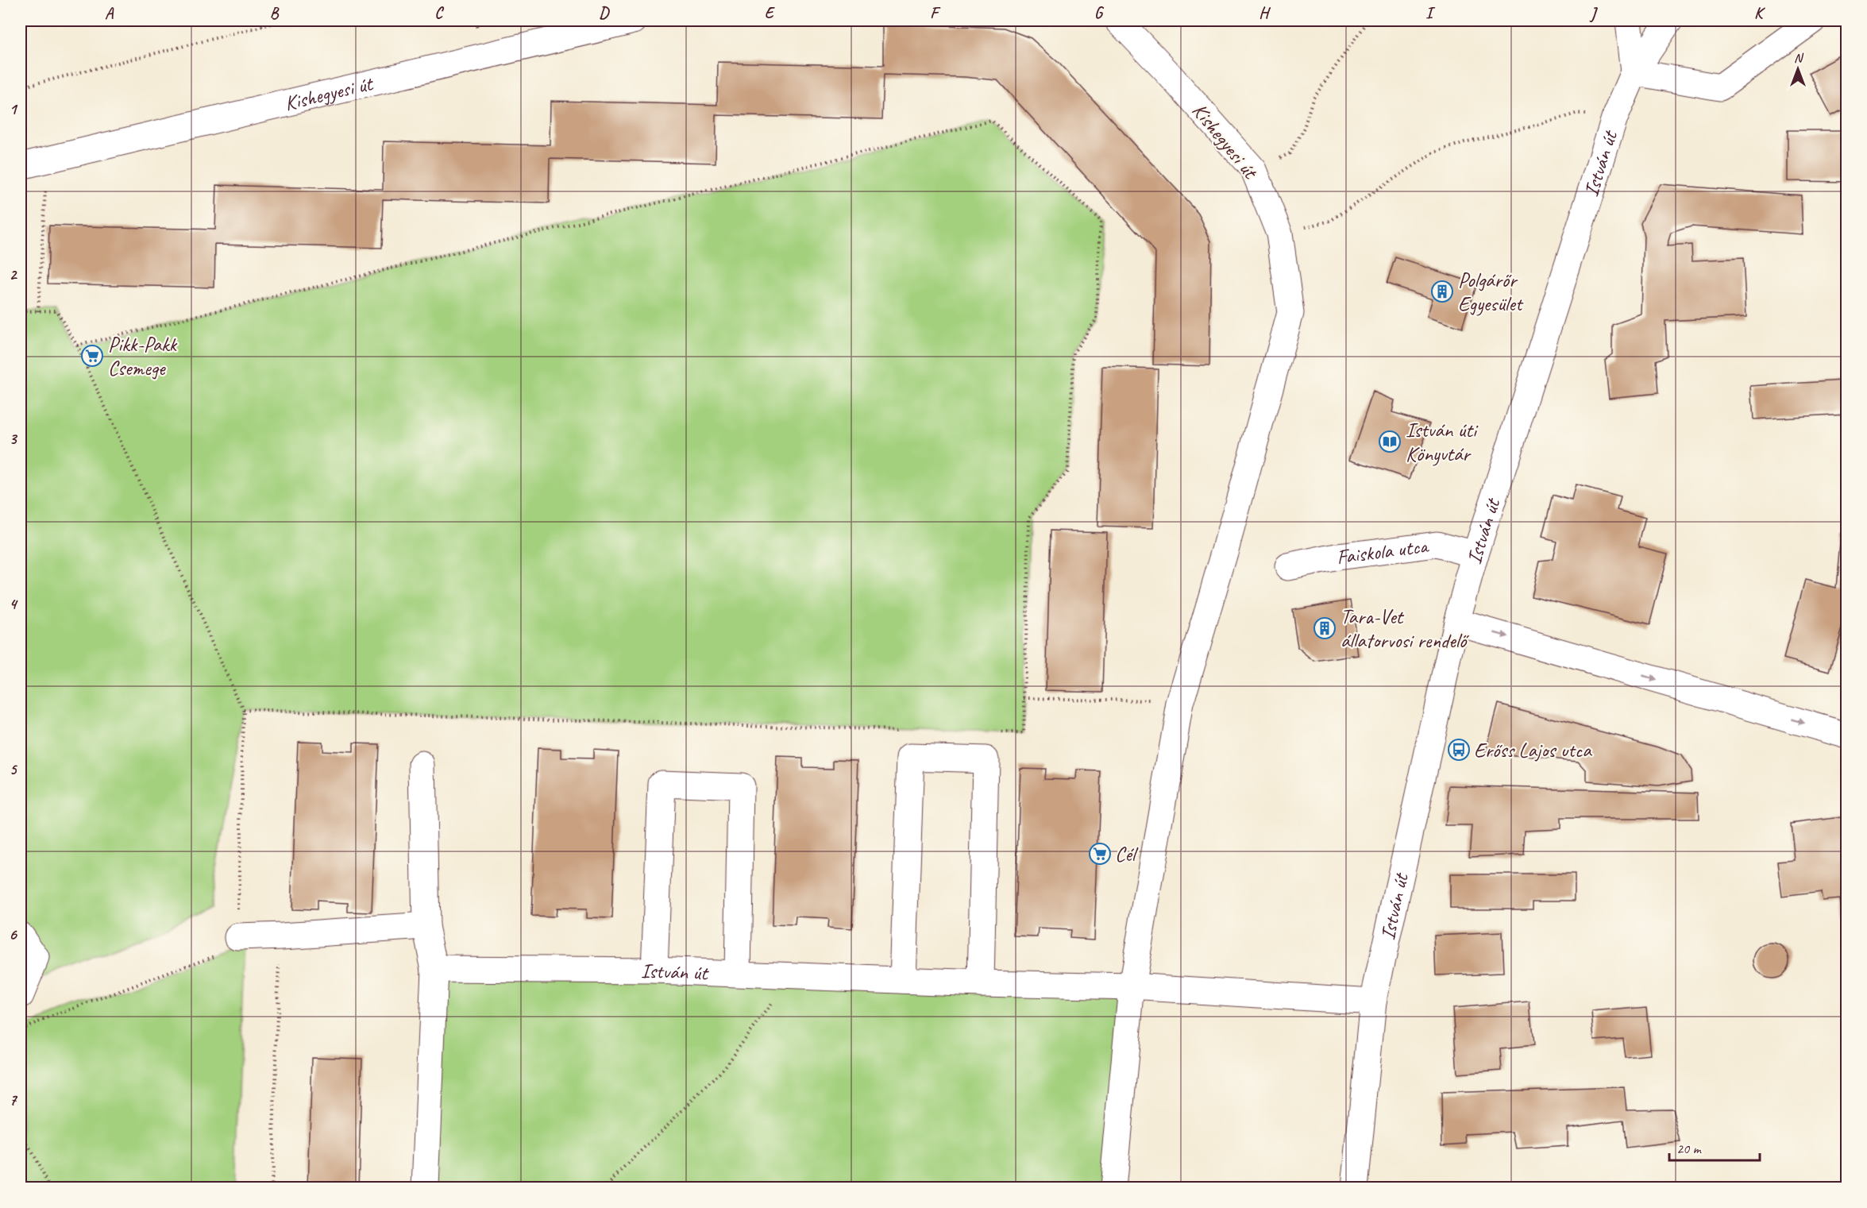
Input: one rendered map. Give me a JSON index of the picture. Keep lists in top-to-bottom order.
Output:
{
  "streets": {
    "street": ["Kishegyesi út", "István út", "Faiskola utca"]
  },
  "crossings": [
    ["István út", "Faiskola utca"]
  ],
  "places": {
    "building": ["Polgárőr Egyesület", "Tara-Vet állatorvosi rendelő"],
    "supermarket": ["Pikk-Pakk Csemege", "Cél"],
    "library": ["István úti Könyvtár"],
    "bus stop": ["Erőss Lajos utca"]
  },
  "scale_bar": "20 m",
  "north": "top",
  "grid": {
    "columns": [
      "A",
      "B",
      "C",
      "D",
      "E",
      "F",
      "G",
      "H",
      "I",
      "J",
      "K"
    ],
    "rows": [
      "1",
      "2",
      "3",
      "4",
      "5",
      "6",
      "7"
    ]
  }
}
